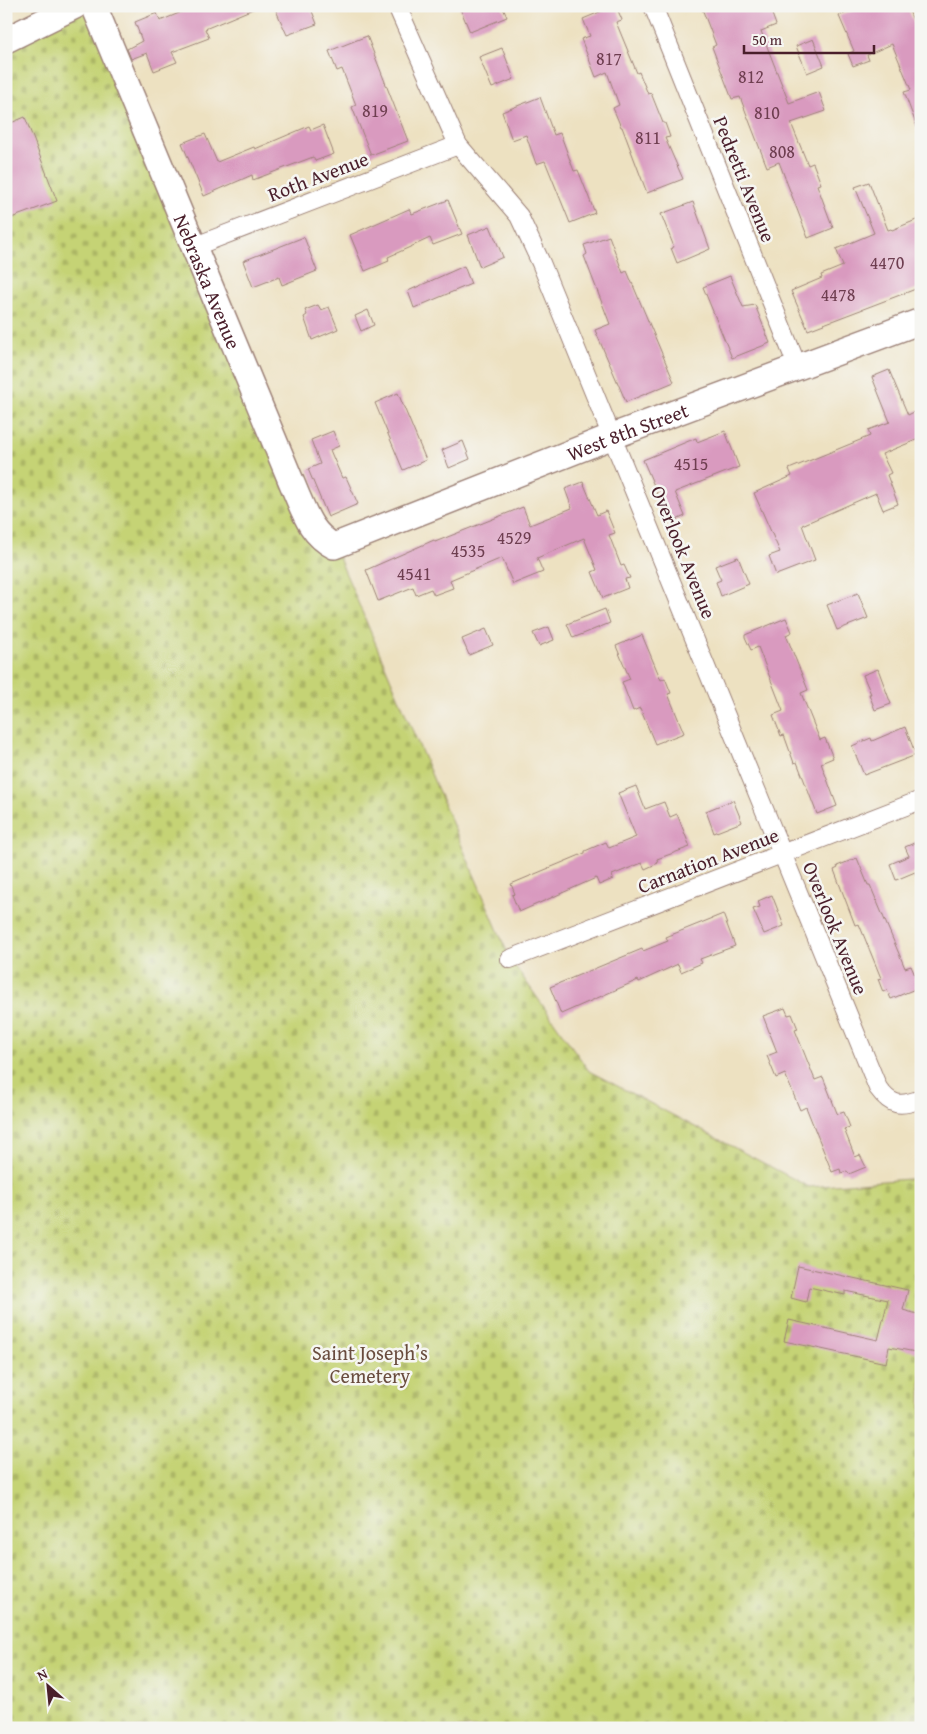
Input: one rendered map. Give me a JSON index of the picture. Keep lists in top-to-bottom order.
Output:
{
  "streets": {
    "street": [
      "Roth Avenue",
      "Pedretti Avenue",
      "Nebraska Avenue",
      "West 8th Street",
      "Overlook Avenue",
      "Carnation Avenue"
    ]
  },
  "crossings": [
    ["Roth Avenue", "Nebraska Avenue"],
    ["Roth Avenue", "Overlook Avenue"],
    ["Pedretti Avenue", "West 8th Street"],
    ["Nebraska Avenue", "West 8th Street"],
    ["West 8th Street", "Overlook Avenue"],
    ["Overlook Avenue", "Carnation Avenue"]
  ],
  "parks": ["Saint Joseph’s Cemetery"],
  "house_numbers": [
    "817",
    "812",
    "819",
    "810",
    "811",
    "808",
    "4470",
    "4478",
    "4515",
    "4529",
    "4535",
    "4541"
  ],
  "scale_bar": "50 m",
  "north": "top left"
}
